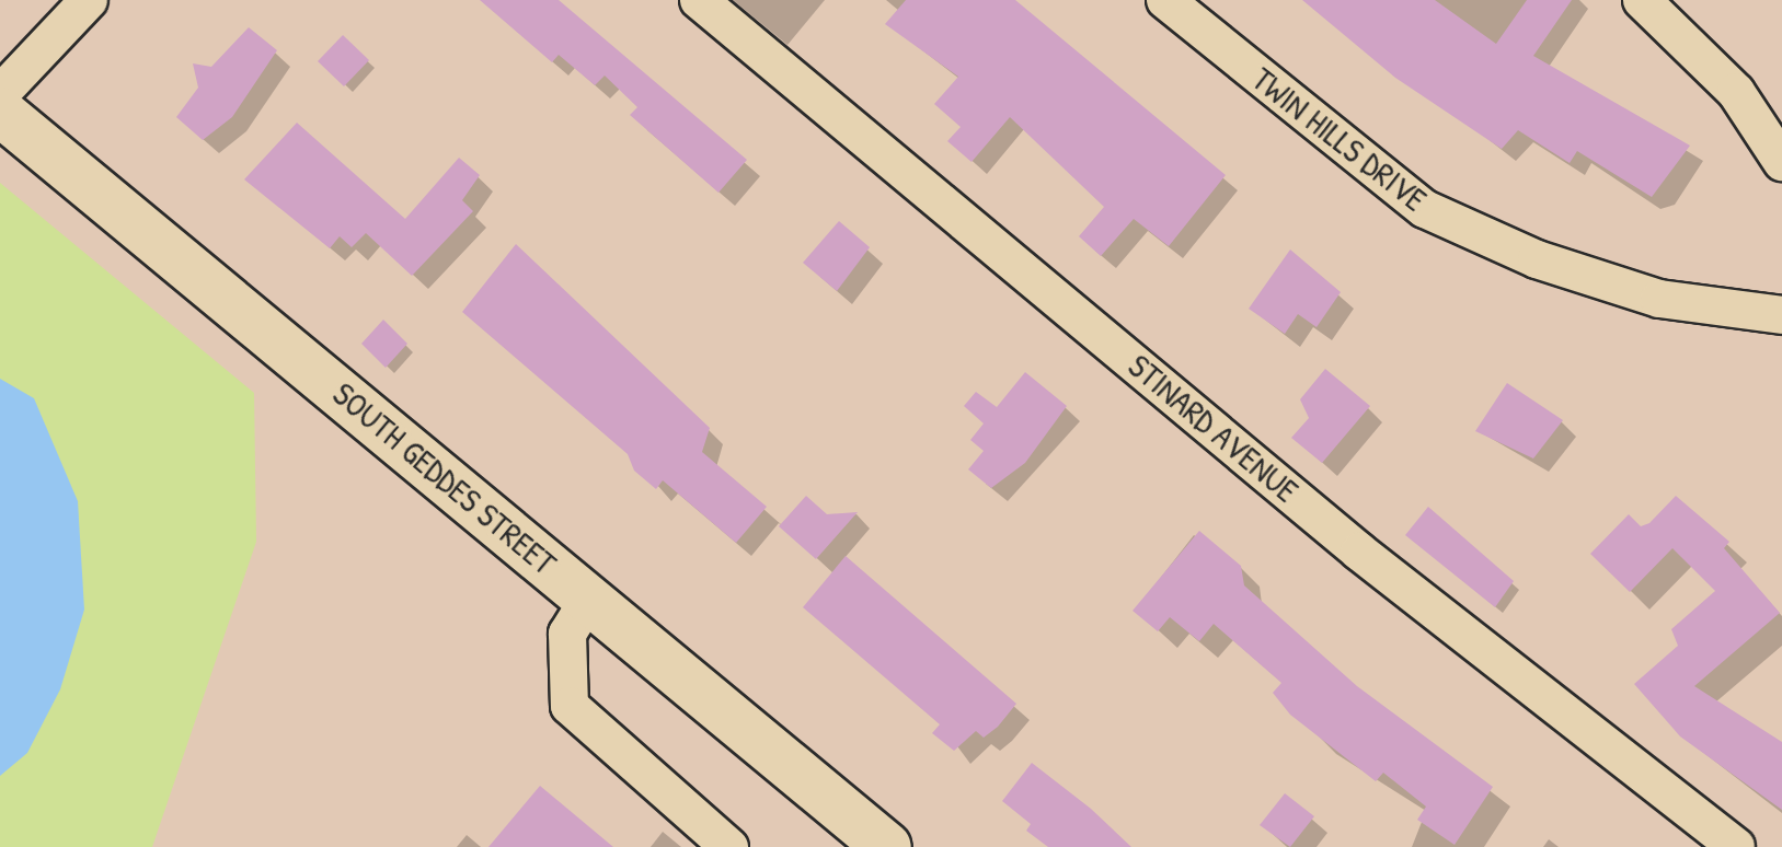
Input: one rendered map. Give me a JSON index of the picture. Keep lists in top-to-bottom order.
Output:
{
  "streets": {
    "main road": ["SOUTH GEDDES STREET"],
    "street": ["TWIN HILLS DRIVE", "STINARD AVENUE"]
  }
}
